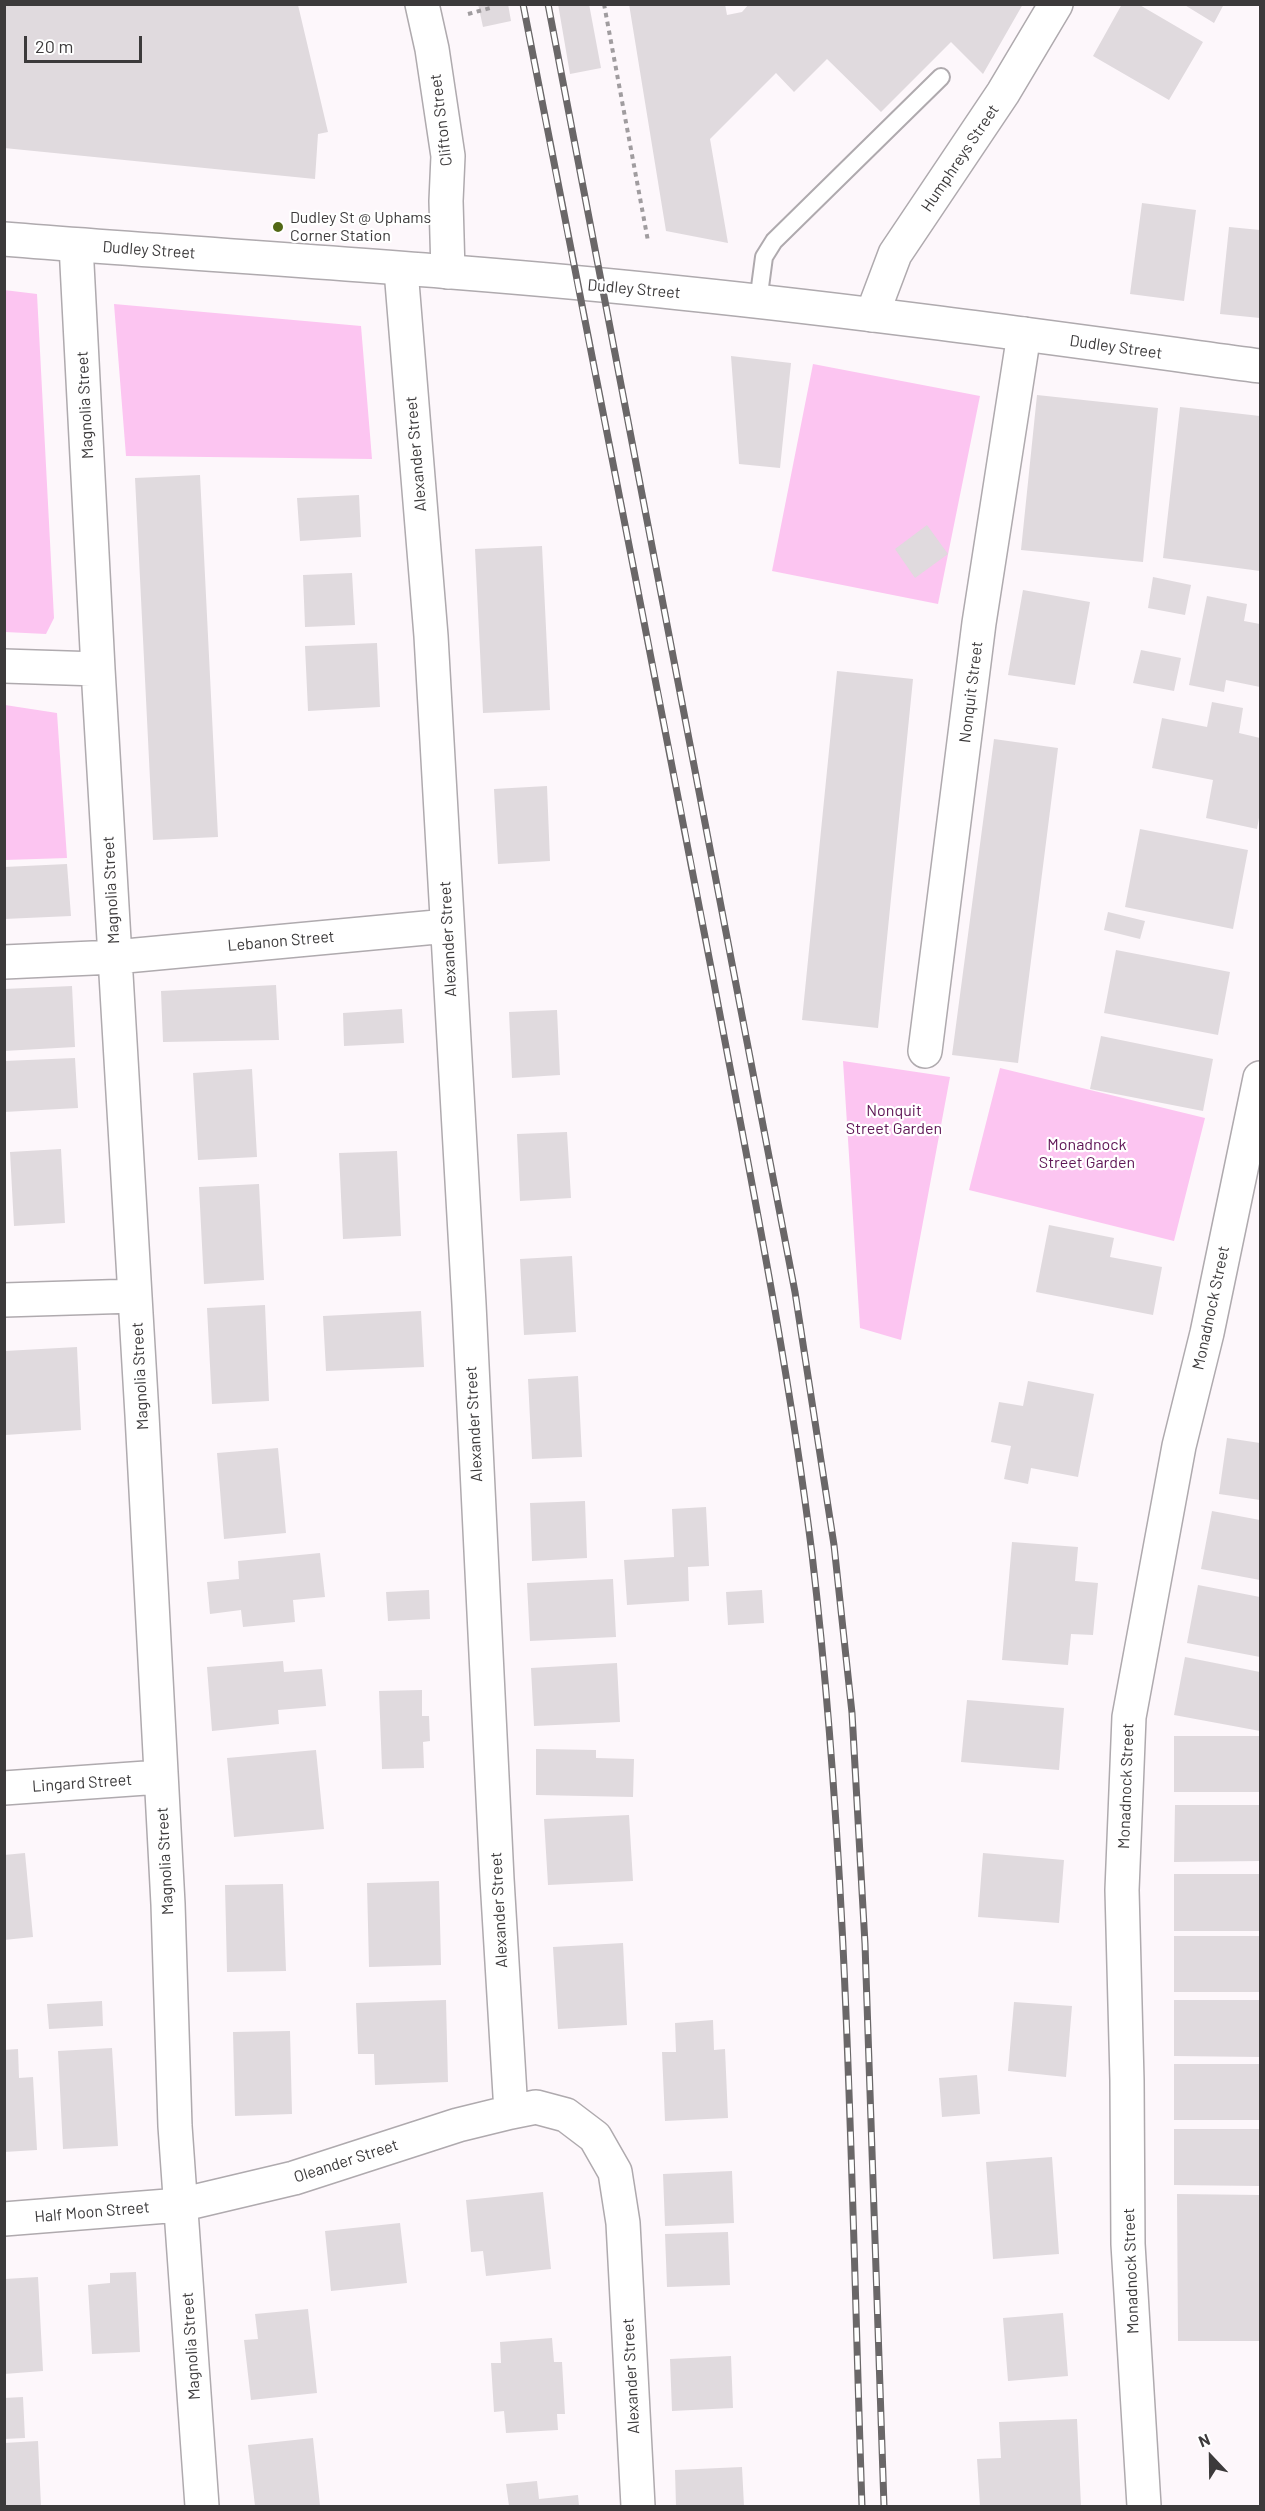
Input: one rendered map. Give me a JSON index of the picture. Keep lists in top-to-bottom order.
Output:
{
  "streets": {
    "street": [
      "Clifton Street",
      "Humphreys Street",
      "Dudley Street",
      "Magnolia Street",
      "Alexander Street",
      "Nonquit Street",
      "Lebanon Street",
      "Monadnock Street",
      "Lingard Street",
      "Oleander Street",
      "Half Moon Street"
    ]
  },
  "crossings": [
    ["Clifton Street", "Dudley Street"],
    ["Humphreys Street", "Dudley Street"],
    ["Dudley Street", "Magnolia Street"],
    ["Dudley Street", "Alexander Street"],
    ["Dudley Street", "Nonquit Street"],
    ["Magnolia Street", "Lebanon Street"],
    ["Magnolia Street", "Lingard Street"],
    ["Magnolia Street", "Oleander Street"],
    ["Magnolia Street", "Half Moon Street"],
    ["Alexander Street", "Lebanon Street"],
    ["Alexander Street", "Oleander Street"],
    ["Oleander Street", "Half Moon Street"]
  ],
  "parks": ["Nonquit Street Garden", "Monadnock Street Garden"],
  "places": ["Dudley St @ Uphams Corner Station"],
  "scale_bar": "20 m",
  "north": "top"
}
